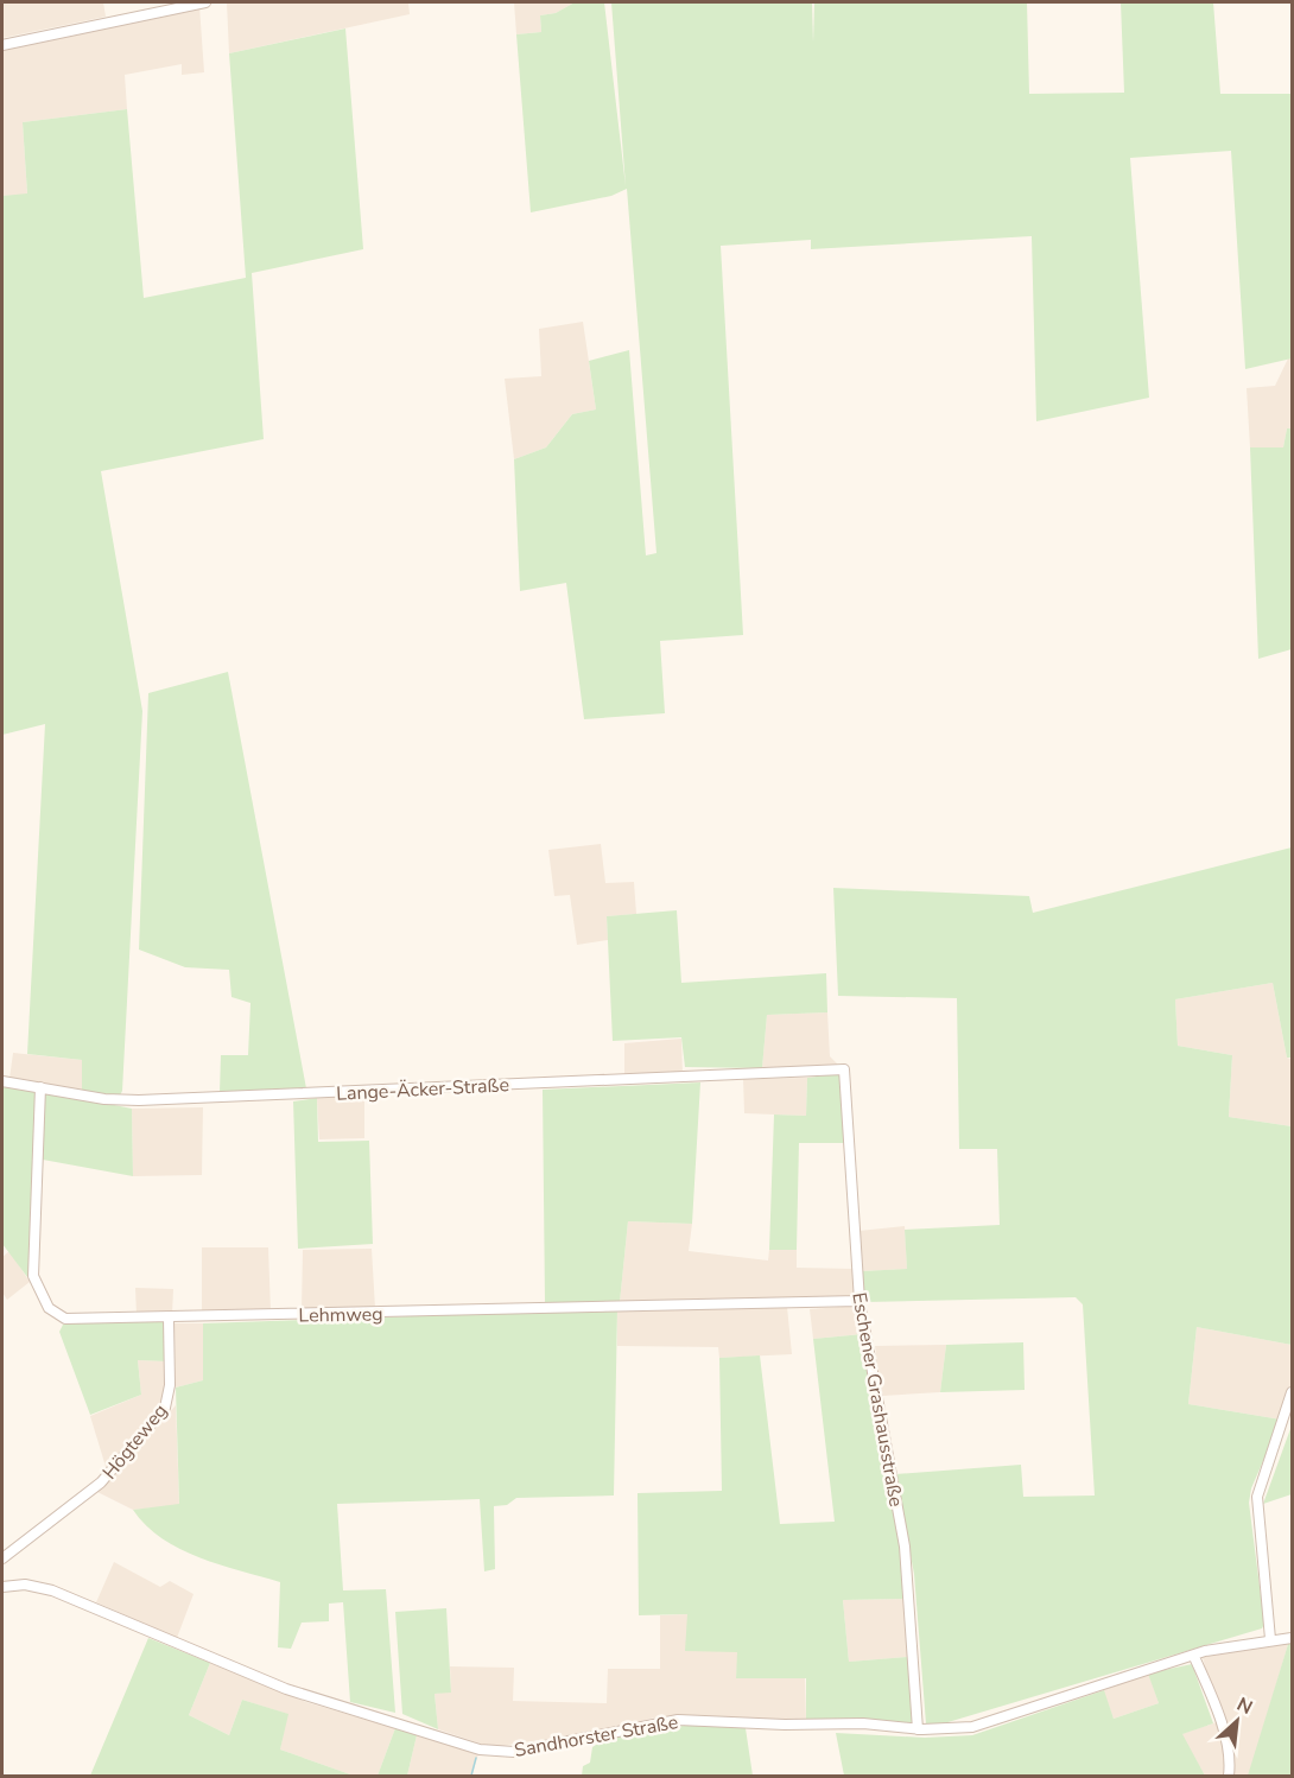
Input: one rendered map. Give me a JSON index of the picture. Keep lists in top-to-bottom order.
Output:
{
  "streets": {
    "street": [
      "Lange-Äcker-Straße",
      "Lehmweg",
      "Eschener Grashausstraße",
      "Högteweg",
      "Sandhorster Straße"
    ]
  },
  "crossings": [
    ["Lange-Äcker-Straße", "Lehmweg"],
    ["Lange-Äcker-Straße", "Eschener Grashausstraße"],
    ["Lehmweg", "Eschener Grashausstraße"],
    ["Lehmweg", "Högteweg"],
    ["Eschener Grashausstraße", "Sandhorster Straße"]
  ],
  "north": "top right"
}
